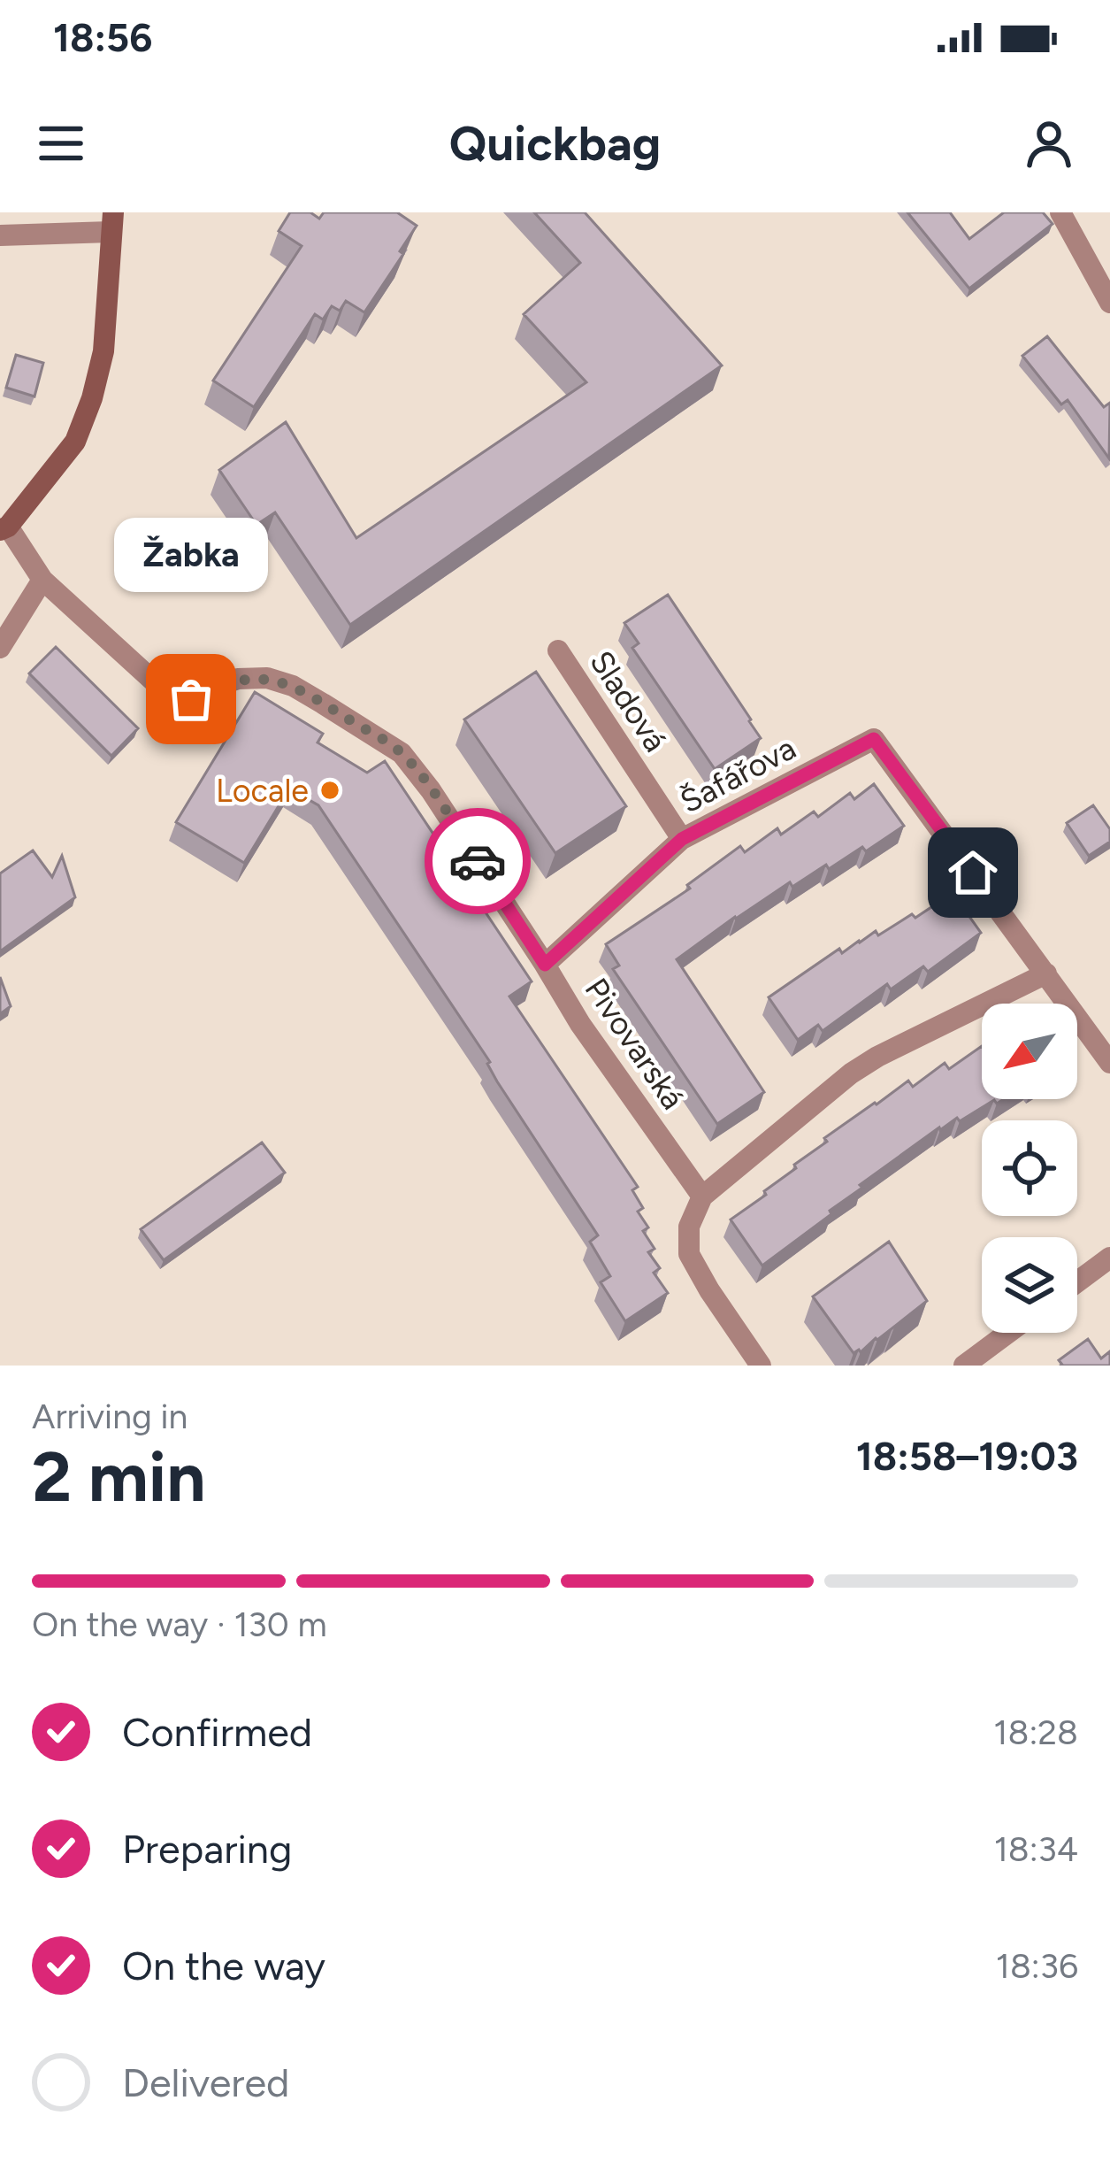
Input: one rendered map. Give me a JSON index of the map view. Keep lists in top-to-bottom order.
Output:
{
  "streets": {
    "street": ["Sladová", "Šafářova", "Pivovarská"]
  },
  "crossings": [
    ["Sladová", "Šafářova"],
    ["Šafářova", "Pivovarská"]
  ],
  "places": ["Žabka", "Locale"],
  "north": "bottom left",
  "page": {
    "status": "18:56",
    "header": "Quickbag",
    "bubble": "Žabka",
    "heading": ["2 min", "Arriving in", "18:58–19:03"],
    "bar": "On the way · 130 m",
    "list": [
      ["Confirmed", "18:28"],
      ["Preparing", "18:34"],
      ["On the way", "18:36"],
      "Delivered"
    ]
  }
}
